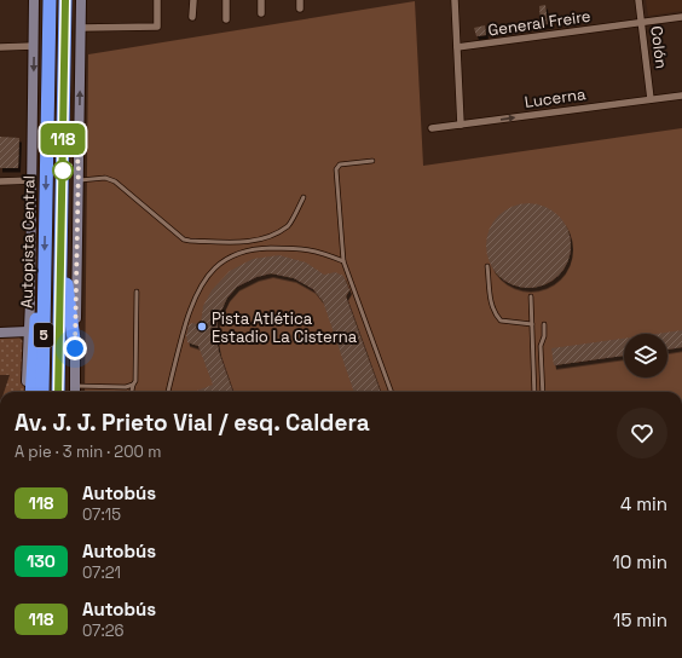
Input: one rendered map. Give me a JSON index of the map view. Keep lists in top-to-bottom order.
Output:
{
  "streets": {
    "highway": ["Autopista Central", "5"],
    "street": ["General Freire", "Colón", "Lucerna"]
  },
  "crossings": [
    ["General Freire", "Colón"],
    ["Colón", "Lucerna"]
  ],
  "one_way": ["Lucerna"],
  "places": ["Pista Atlética Estadio La Cisterna"],
  "lines": ["bus line 118"],
  "page": {
    "on_map": "118",
    "heading": ["Av. J. J. Prieto Vial / esq. Caldera", "A pie · 3 min · 200 m"],
    "list": [
      {
        "mark": "118",
        "name": "Autobús",
        "note": "07:15",
        "value": "4 min"
      },
      {
        "mark": "130",
        "name": "Autobús",
        "note": "07:21",
        "value": "10 min"
      },
      {
        "mark": "118",
        "name": "Autobús",
        "note": "07:26",
        "value": "15 min"
      }
    ]
  }
}
